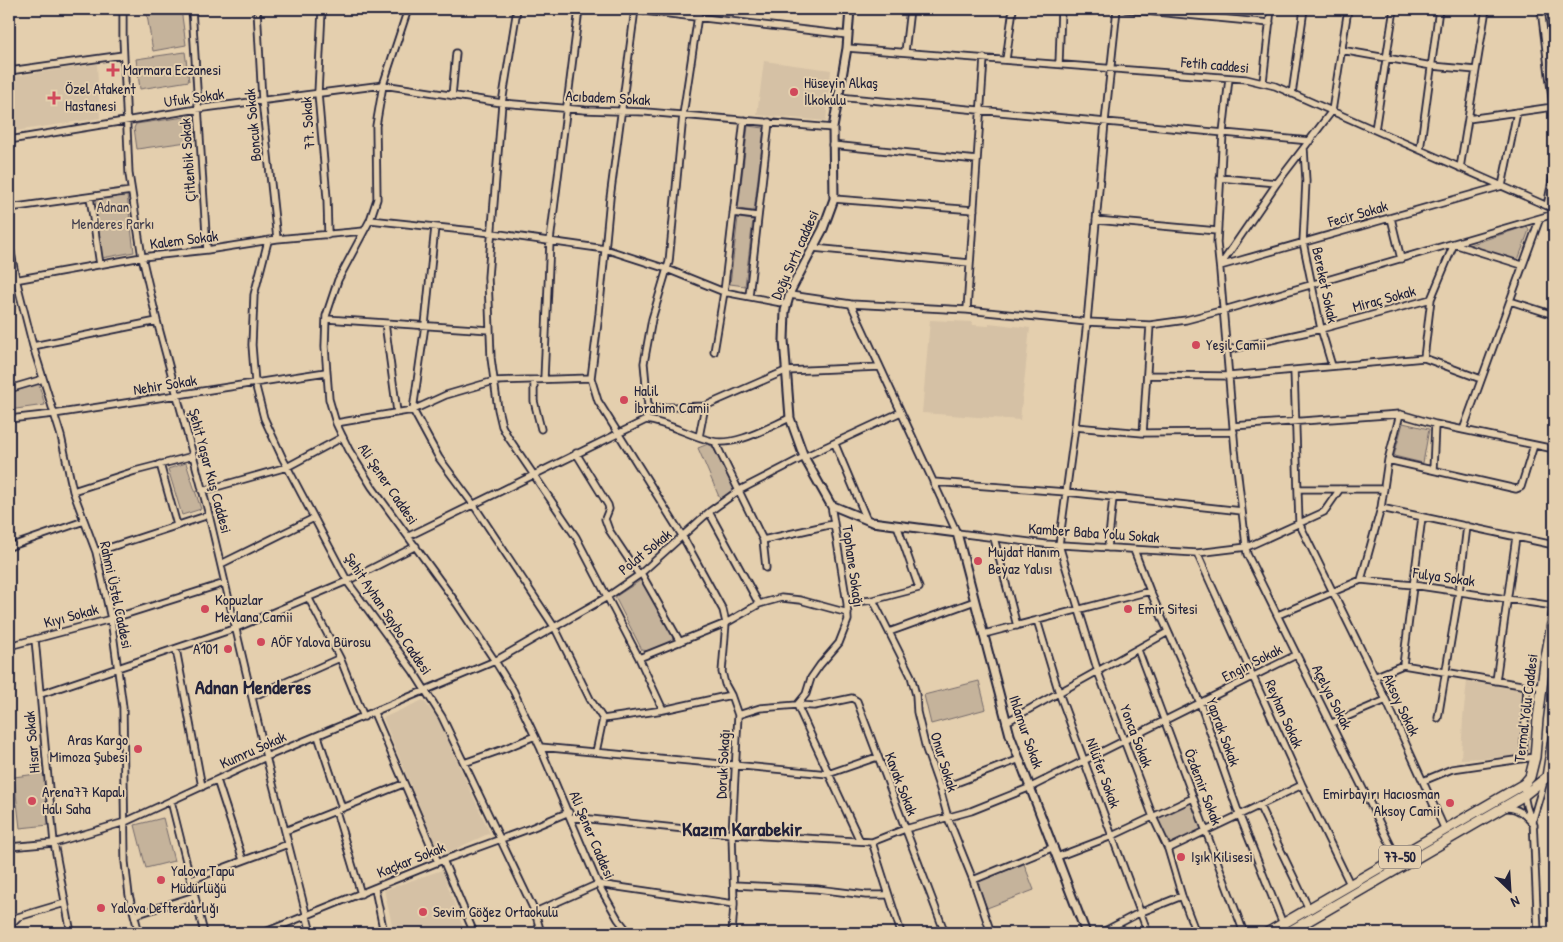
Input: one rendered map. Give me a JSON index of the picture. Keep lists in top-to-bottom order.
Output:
{
  "streets": {
    "main road": ["Termal Yolu Caddesi", "77-50"],
    "street": [
      "Fetih caddesi",
      "Ufuk Sokak",
      "Acıbadem Sokak",
      "77. Sokak",
      "Boncuk Sokak",
      "Çitlenbik Sokak",
      "Fecir Sokak",
      "Kalem Sokak",
      "Doğu Sırtı caddesi",
      "Bereket Sokak",
      "Miraç Sokak",
      "Nehir Sokak",
      "Şehit Yaşar Kuş Caddesi",
      "Ali Şener Caddesi",
      "Kamber Baba Yolu Sokak",
      "Polat Sokak",
      "Tophane Sokağı",
      "Fulya Sokak",
      "Rahmi Üstel Caddesi",
      "Şehit Ayhan Saybo Caddesi",
      "Kıyı Sokak",
      "Engin Sokak",
      "Açelya Sokak",
      "Aksoy Sokak",
      "Reyhan Sokak",
      "Ihlamur Sokak",
      "Yaprak Sokak",
      "Yonca Sokak",
      "Hisar Sokak",
      "Kumru Sokak",
      "Onur Sokak",
      "Doruk Sokağı",
      "Nilüfer Sokak",
      "Kavak Sokak",
      "Özdemir Sokak",
      "Kaçkar Sokak"
    ]
  },
  "crossings": [
    ["Fetih caddesi", "Fecir Sokak"],
    ["Fetih caddesi", "Doğu Sırtı caddesi"],
    ["Fetih caddesi", "Açelya Sokak"],
    ["Ufuk Sokak", "Acıbadem Sokak"],
    ["Ufuk Sokak", "77. Sokak"],
    ["Ufuk Sokak", "Boncuk Sokak"],
    ["Ufuk Sokak", "Çitlenbik Sokak"],
    ["Ufuk Sokak", "Şehit Yaşar Kuş Caddesi"],
    ["Ufuk Sokak", "Ali Şener Caddesi"],
    ["Acıbadem Sokak", "Doğu Sırtı caddesi"],
    ["Acıbadem Sokak", "Ali Şener Caddesi"],
    ["77. Sokak", "Kalem Sokak"],
    ["Boncuk Sokak", "Kalem Sokak"],
    ["Çitlenbik Sokak", "Kalem Sokak"],
    ["Fecir Sokak", "Bereket Sokak"],
    ["Fecir Sokak", "Açelya Sokak"],
    ["Kalem Sokak", "Şehit Yaşar Kuş Caddesi"],
    ["Kalem Sokak", "Ali Şener Caddesi"],
    ["Kalem Sokak", "Rahmi Üstel Caddesi"],
    ["Kalem Sokak", "Şehit Ayhan Saybo Caddesi"],
    ["Doğu Sırtı caddesi", "Kamber Baba Yolu Sokak"],
    ["Doğu Sırtı caddesi", "Polat Sokak"],
    ["Doğu Sırtı caddesi", "Tophane Sokağı"],
    ["Bereket Sokak", "Miraç Sokak"],
    ["Miraç Sokak", "Açelya Sokak"],
    ["Nehir Sokak", "Şehit Yaşar Kuş Caddesi"],
    ["Nehir Sokak", "Ali Şener Caddesi"],
    ["Nehir Sokak", "Rahmi Üstel Caddesi"],
    ["Nehir Sokak", "Şehit Ayhan Saybo Caddesi"],
    ["Şehit Yaşar Kuş Caddesi", "Kıyı Sokak"],
    ["Şehit Yaşar Kuş Caddesi", "Kumru Sokak"],
    ["Şehit Yaşar Kuş Caddesi", "Kaçkar Sokak"],
    ["Ali Şener Caddesi", "Polat Sokak"],
    ["Ali Şener Caddesi", "Kumru Sokak"],
    ["Ali Şener Caddesi", "Kaçkar Sokak"],
    ["Kamber Baba Yolu Sokak", "Tophane Sokağı"],
    ["Kamber Baba Yolu Sokak", "Açelya Sokak"],
    ["Kamber Baba Yolu Sokak", "Aksoy Sokak"],
    ["Kamber Baba Yolu Sokak", "Reyhan Sokak"],
    ["Kamber Baba Yolu Sokak", "Ihlamur Sokak"],
    ["Kamber Baba Yolu Sokak", "Yaprak Sokak"],
    ["Kamber Baba Yolu Sokak", "Yonca Sokak"],
    ["Polat Sokak", "Kumru Sokak"],
    ["Tophane Sokağı", "Kavak Sokak"],
    ["Fulya Sokak", "Aksoy Sokak"],
    ["Rahmi Üstel Caddesi", "Kıyı Sokak"],
    ["Rahmi Üstel Caddesi", "Kumru Sokak"],
    ["Şehit Ayhan Saybo Caddesi", "Kumru Sokak"],
    ["Şehit Ayhan Saybo Caddesi", "Kaçkar Sokak"],
    ["Kıyı Sokak", "Hisar Sokak"],
    ["Engin Sokak", "Açelya Sokak"],
    ["Engin Sokak", "Reyhan Sokak"],
    ["Engin Sokak", "Ihlamur Sokak"],
    ["Engin Sokak", "Yaprak Sokak"],
    ["Engin Sokak", "Yonca Sokak"],
    ["Engin Sokak", "Onur Sokak"],
    ["Engin Sokak", "Nilüfer Sokak"],
    ["Engin Sokak", "Kavak Sokak"],
    ["Engin Sokak", "Özdemir Sokak"],
    ["Açelya Sokak", "77-50"],
    ["Aksoy Sokak", "77-50"],
    ["Termal Yolu Caddesi", "77-50"],
    ["Reyhan Sokak", "77-50"],
    ["Yaprak Sokak", "77-50"],
    ["Hisar Sokak", "Kumru Sokak"]
  ],
  "districts": ["Adnan Menderes", "Kazım Karabekir"],
  "parks": ["Adnan Menderes Parkı"],
  "places": {
    "health": ["Marmara Eczanesi", "Özel Atakent Hastanesi"],
    "other": [
      "Hüseyin Alkaş İlkokulu",
      "Yeşil Camii",
      "Halil İbrahim Camii",
      "Mujdat Hanım Beyaz Yalısı",
      "Kopuzlar Mevlana Camii",
      "Emir Sitesi",
      "AÖF Yalova Bürosu",
      "A101",
      "Aras Kargo Mimoza Şubesi",
      "Arena77 Kapalı Halı Saha",
      "Emirbayırı Hacıosman Aksoy Camii",
      "Işık Kilisesi",
      "Yalova Tapu Müdürlüğü",
      "Yalova Defterdarlığı",
      "Sevim Göğez Ortaokulu"
    ]
  },
  "north": "bottom right"
}
